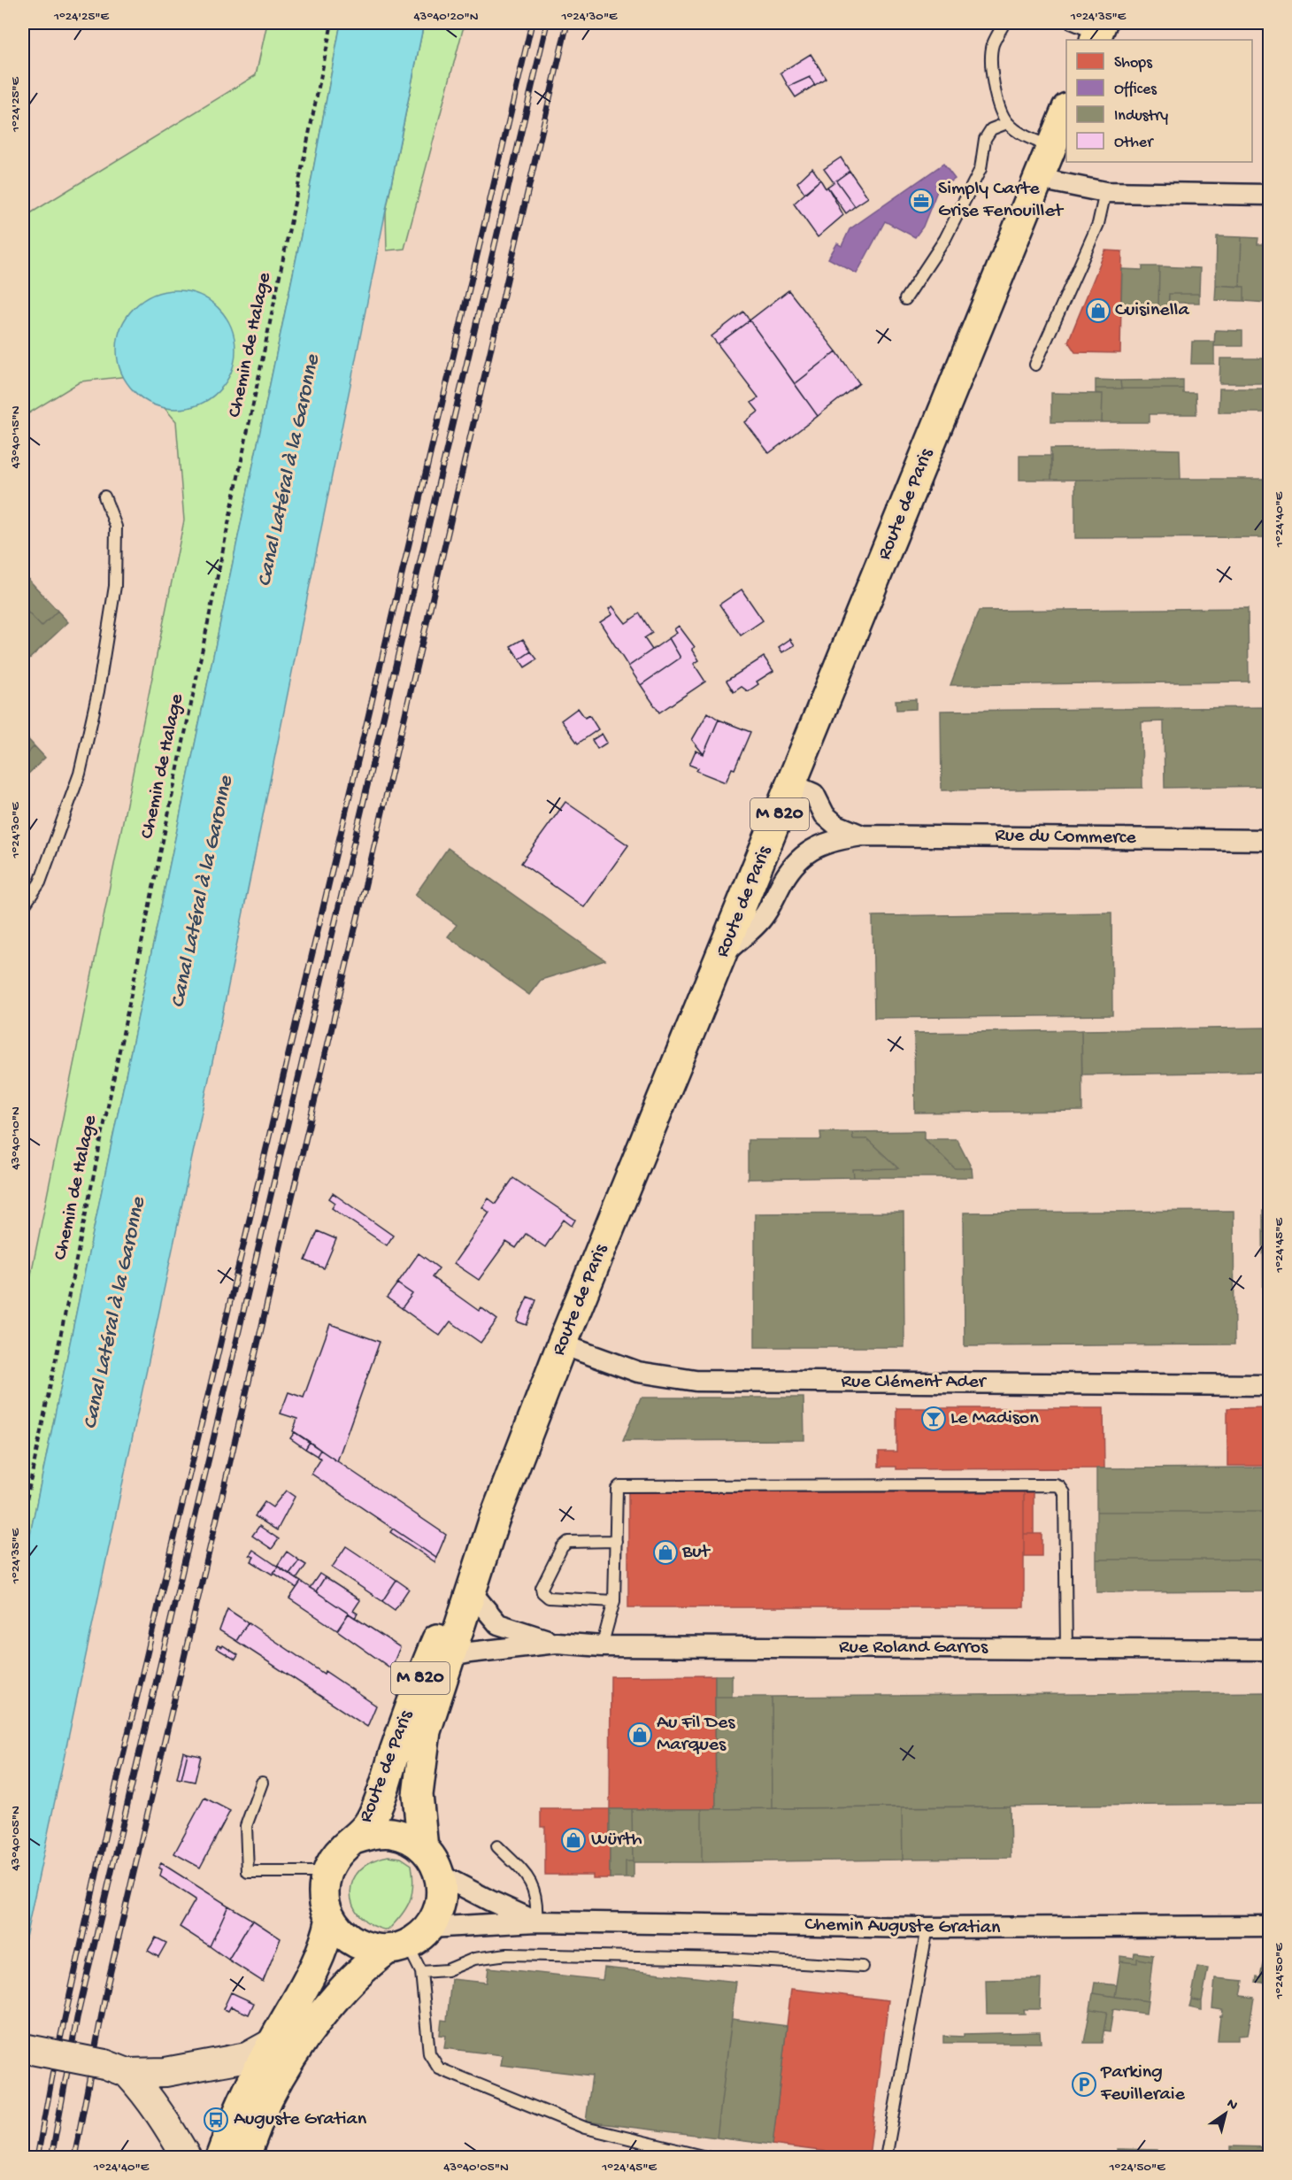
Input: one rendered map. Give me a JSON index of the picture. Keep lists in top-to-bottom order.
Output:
{
  "streets": {
    "main road": ["Route de Paris", "M 820"],
    "street": [
      "Rue du Commerce",
      "Rue Clément Ader",
      "Rue Roland Garros",
      "Chemin Auguste Gratian"
    ],
    "path": ["Chemin de Halage"]
  },
  "crossings": [
    ["Route de Paris", "Rue du Commerce"],
    ["Route de Paris", "Rue Clément Ader"],
    ["Route de Paris", "Rue Roland Garros"],
    ["Route de Paris", "Chemin Auguste Gratian"]
  ],
  "water": ["Canal Latéral à la Garonne"],
  "places": {
    "office": ["Simply Carte Grise Fenouillet"],
    "shop": [
      "Cuisinella",
      "But",
      "Au Fil Des Marques",
      "Würth"
    ],
    "bar": ["Le Madison"],
    "parking": ["Parking Feuilleraie"],
    "bus stop": ["Auguste Gratian"]
  },
  "legend": [
    "Shops",
    "Offices",
    "Industry",
    "Other"
  ],
  "north": "top right",
  "coordinates": [
    "1°24'25\"E",
    "43°40'20\"N",
    "1°24'30\"E",
    "1°24'35\"E",
    "43°40'15\"N",
    "1°24'40\"E",
    "43°40'10\"N",
    "1°24'45\"E",
    "43°40'05\"N",
    "1°24'50\"E"
  ]
}
